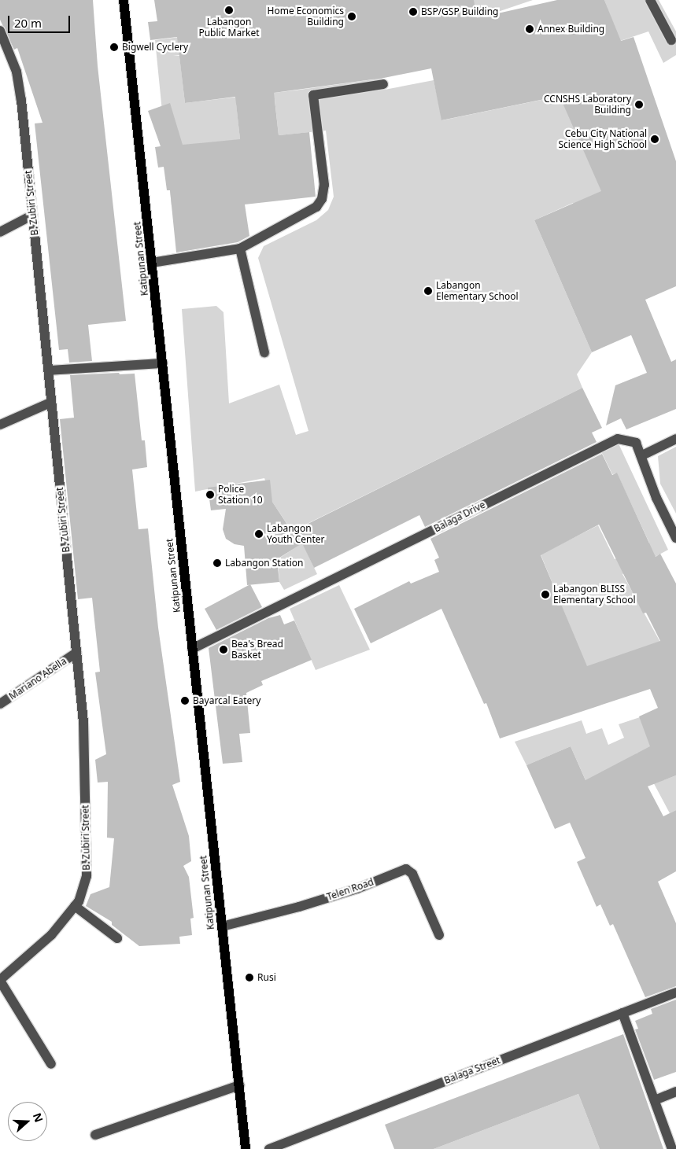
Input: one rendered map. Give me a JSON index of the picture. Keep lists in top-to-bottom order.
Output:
{
  "streets": {
    "main road": ["Katipunan Street"],
    "street": [
      "B. Zubiri Street",
      "Balaga Drive",
      "Mariano Abella",
      "Telen Road",
      "Balaga Street"
    ]
  },
  "crossings": [
    ["B. Zubiri Street", "Mariano Abella"],
    ["Katipunan Street", "Balaga Drive"],
    ["Katipunan Street", "Telen Road"]
  ],
  "places": [
    "Labangon Public Market",
    "BSP/GSP Building",
    "Home Economics Building",
    "Annex Building",
    "Bigwell Cyclery",
    "CCNSHS Laboratory Building",
    "Cebu City National Science High School",
    "Labangon Elementary School",
    "Police Station 10",
    "Labangon Youth Center",
    "Labangon Station",
    "Labangon BLISS Elementary School",
    "Bea's Bread Basket",
    "Bayarcal Eatery",
    "Rusi"
  ],
  "scale_bar": "20 m",
  "north": "right"
}
